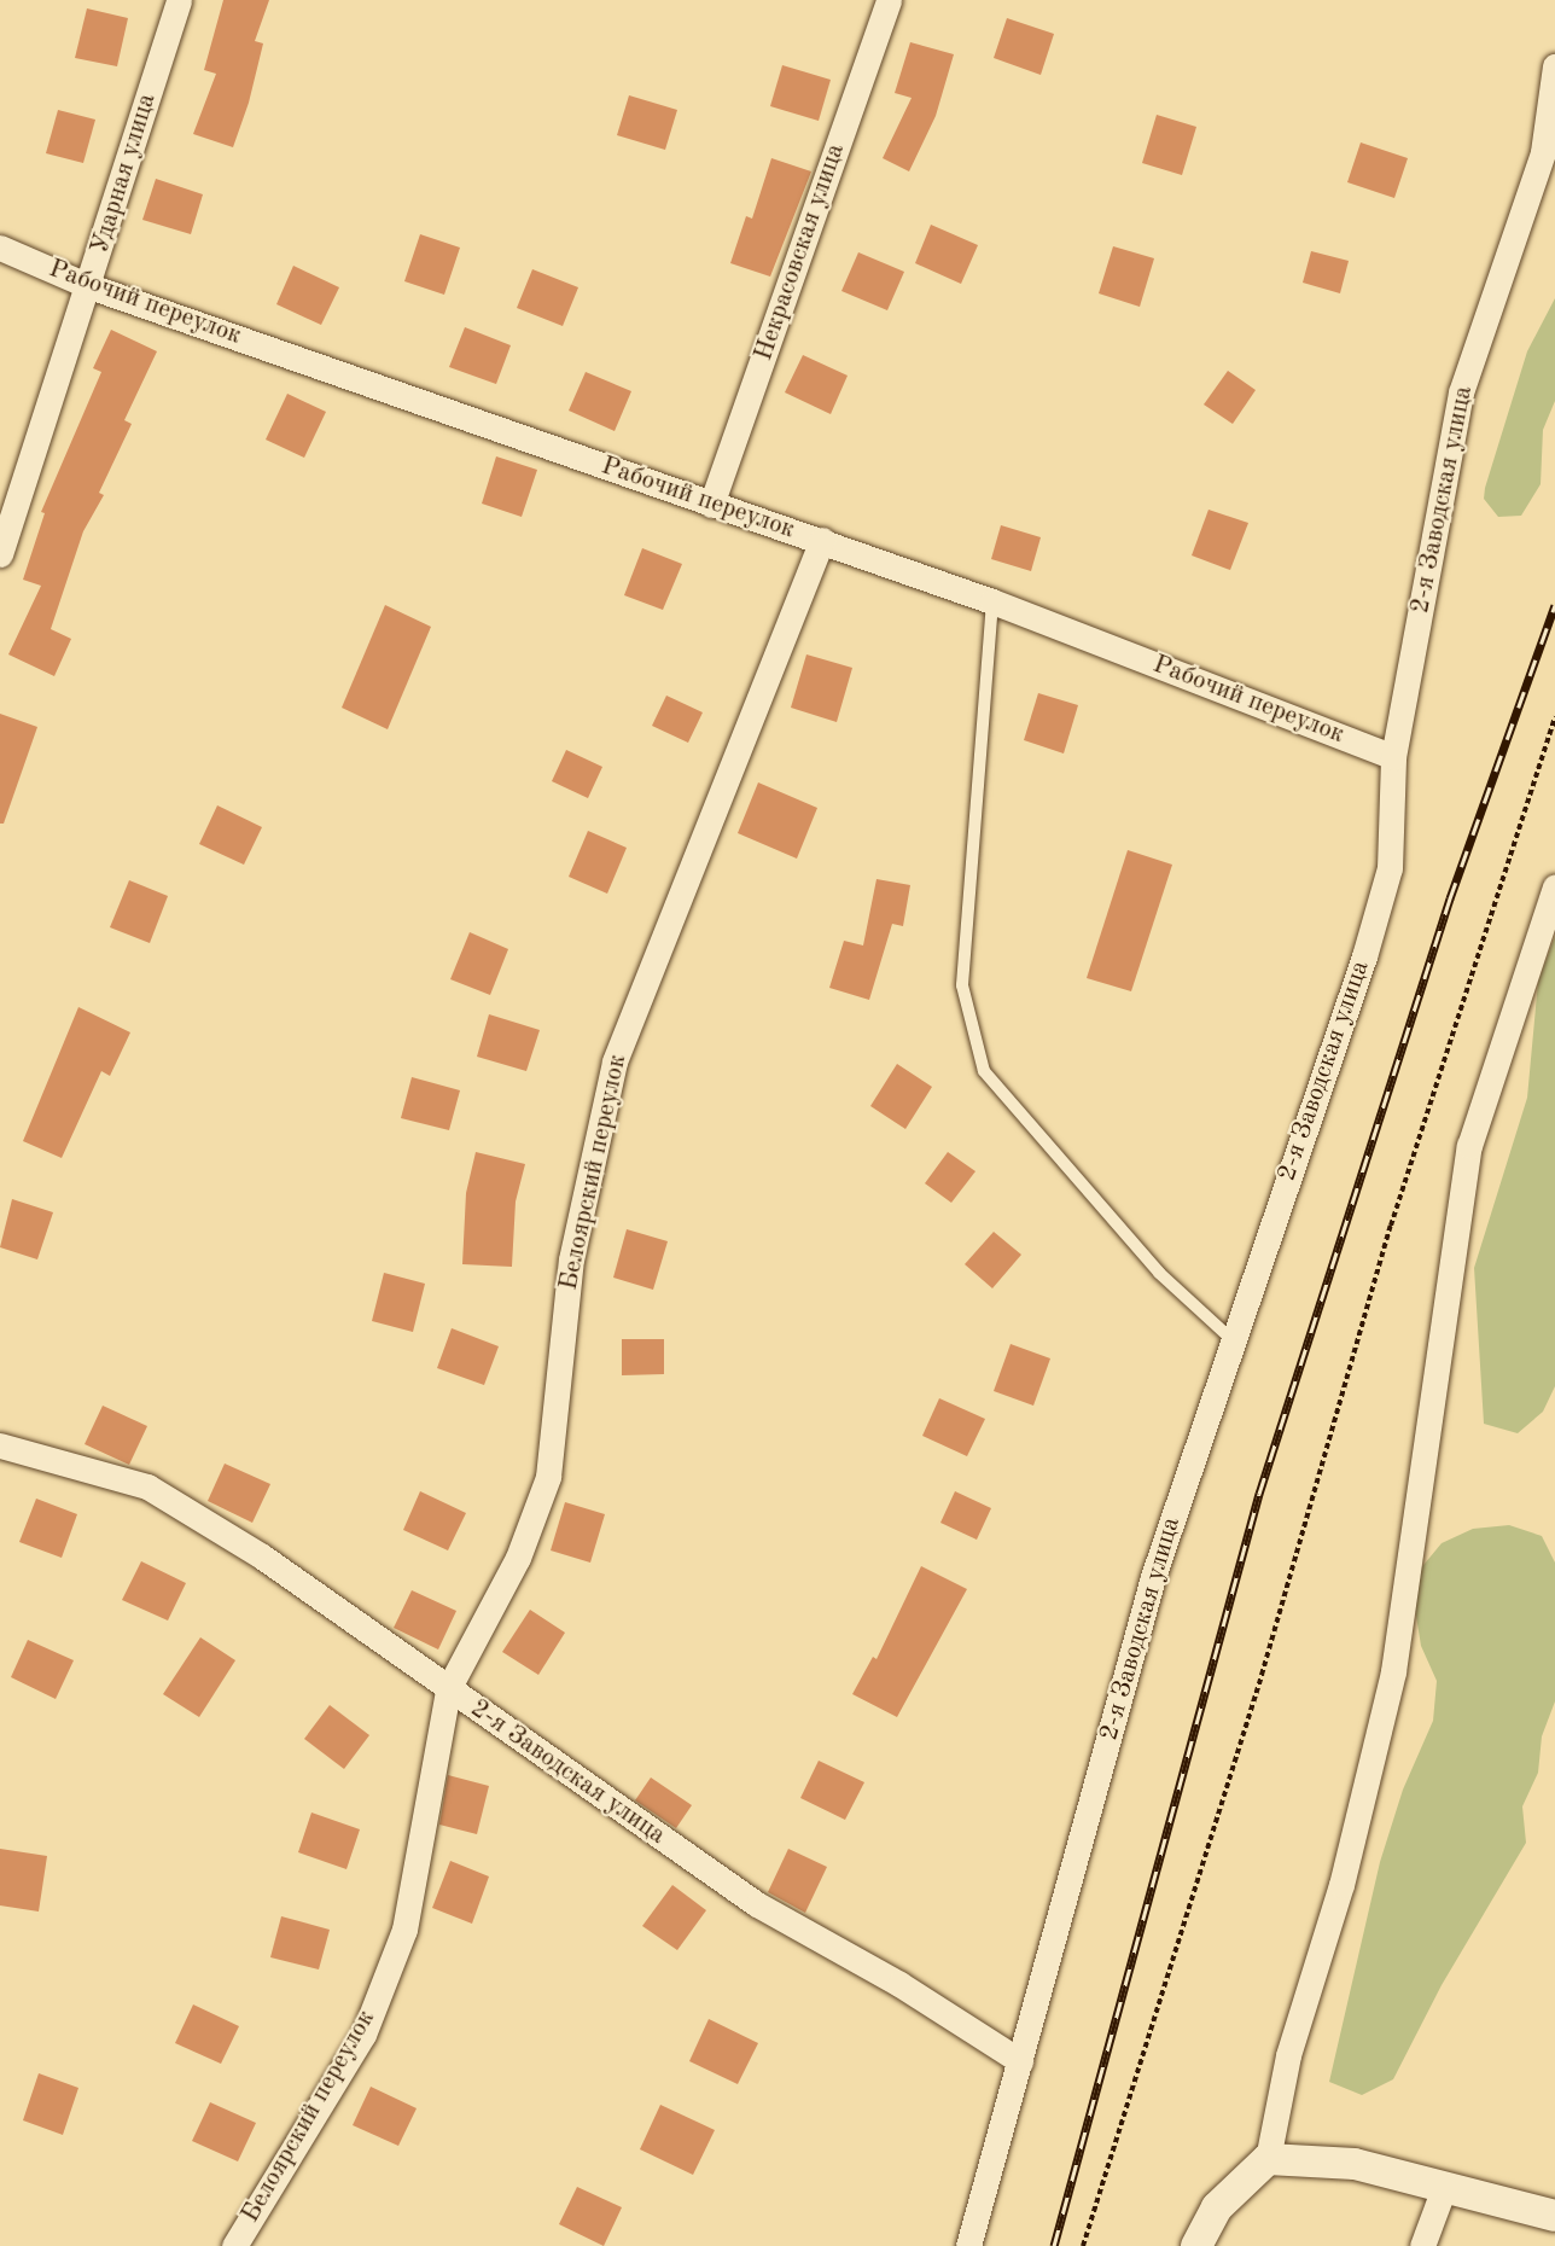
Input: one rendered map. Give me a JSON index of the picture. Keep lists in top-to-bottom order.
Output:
{
  "streets": {
    "street": [
      "Ударная улица",
      "Некрасовская улица",
      "Рабочий переулок",
      "2-я Заводская улица",
      "Белоярский переулок"
    ]
  },
  "crossings": [
    ["Ударная улица", "Рабочий переулок"],
    ["Некрасовская улица", "Рабочий переулок"],
    ["Рабочий переулок", "2-я Заводская улица"],
    ["Рабочий переулок", "Белоярский переулок"],
    ["2-я Заводская улица", "Белоярский переулок"]
  ]
}
